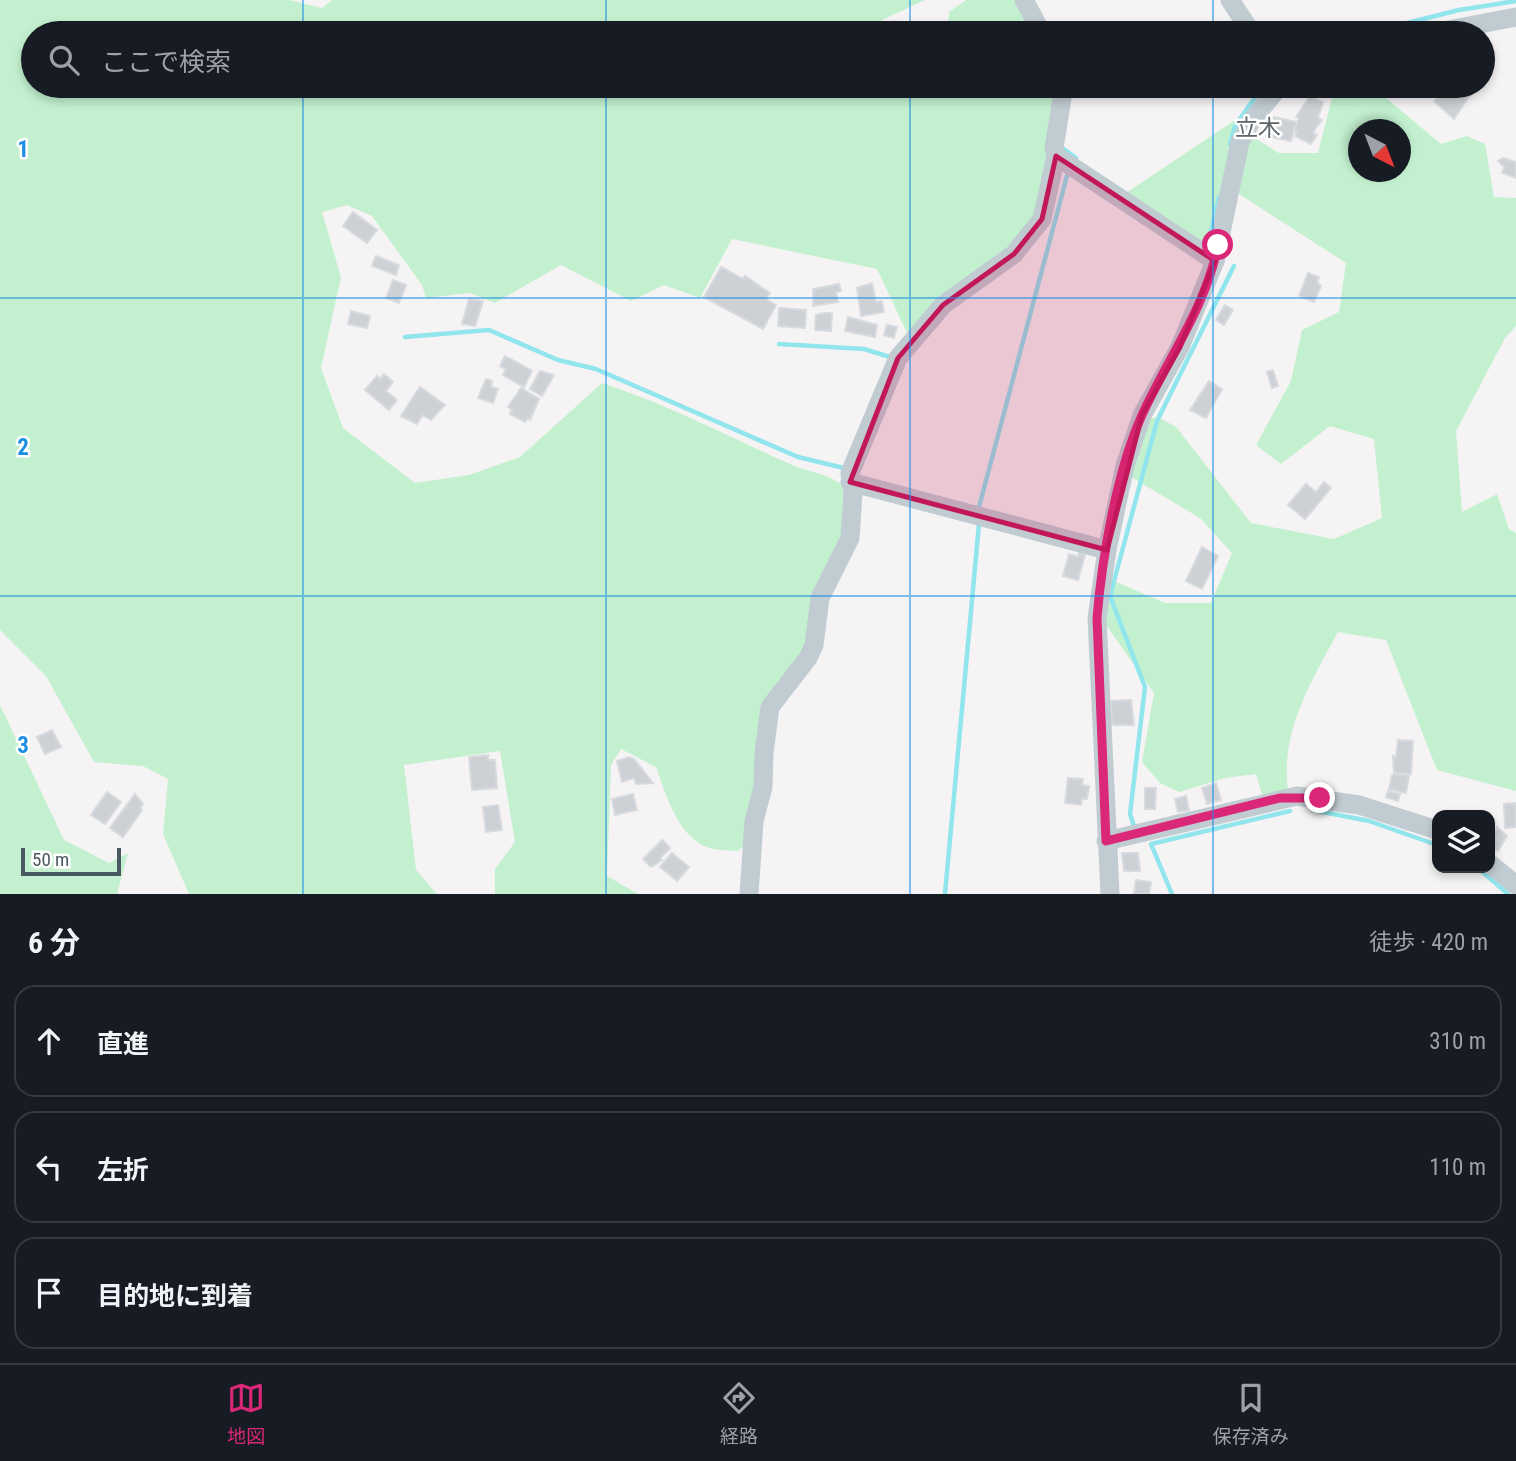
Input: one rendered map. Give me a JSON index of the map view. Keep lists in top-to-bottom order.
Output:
{
  "districts": ["立木"],
  "scale_bar": "50 m",
  "north": "bottom right",
  "page": {
    "search": "ここで検索",
    "scale": "50 m",
    "heading": ["6 分", "徒歩 · 420 m"],
    "list": [
      ["直進", "310 m"],
      ["左折", "110 m"],
      "目的地に到着"
    ],
    "nav": ["地図", "経路", "保存済み"]
  },
  "grid": {
    "rows": ["1", "2", "3"]
  }
}
